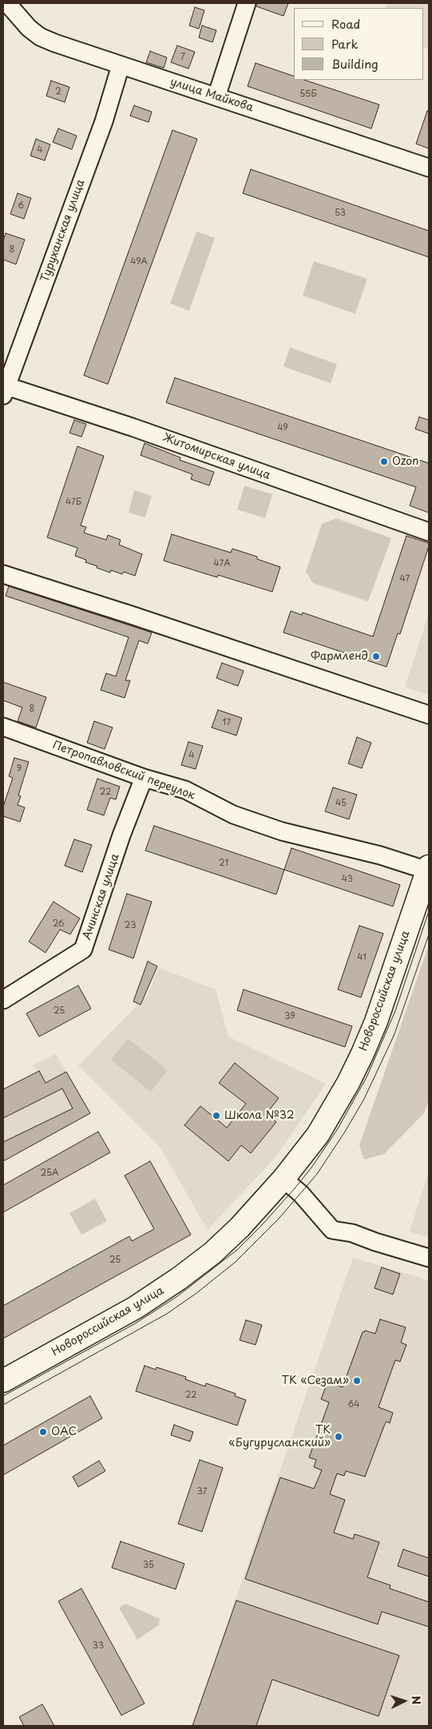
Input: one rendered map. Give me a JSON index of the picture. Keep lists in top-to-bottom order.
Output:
{
  "streets": {
    "main road": ["Новороссийская улица"],
    "street": [
      "улица Майкова",
      "Туруханская улица",
      "Житомирская улица",
      "Петропавловский переулок",
      "Ачинская улица"
    ]
  },
  "crossings": [
    ["улица Майкова", "Туруханская улица"],
    ["Туруханская улица", "Житомирская улица"],
    ["Петропавловский переулок", "Ачинская улица"],
    ["Петропавловский переулок", "Новороссийская улица"]
  ],
  "places": [
    "Ozon",
    "Фармленд",
    "Школа №32",
    "ТК «Сезам»",
    "ОАС",
    "ТК «Бугурусланский»"
  ],
  "house_numbers": [
    "7",
    "2",
    "55Б",
    "4",
    "6",
    "53",
    "8",
    "49А",
    "49",
    "47Б",
    "47А",
    "47",
    "8",
    "17",
    "4",
    "9",
    "22",
    "45",
    "21",
    "43",
    "26",
    "23",
    "41",
    "25",
    "39",
    "25А",
    "25",
    "22",
    "64",
    "37",
    "35",
    "33"
  ],
  "legend": ["Road", "Park", "Building"],
  "north": "right"
}
